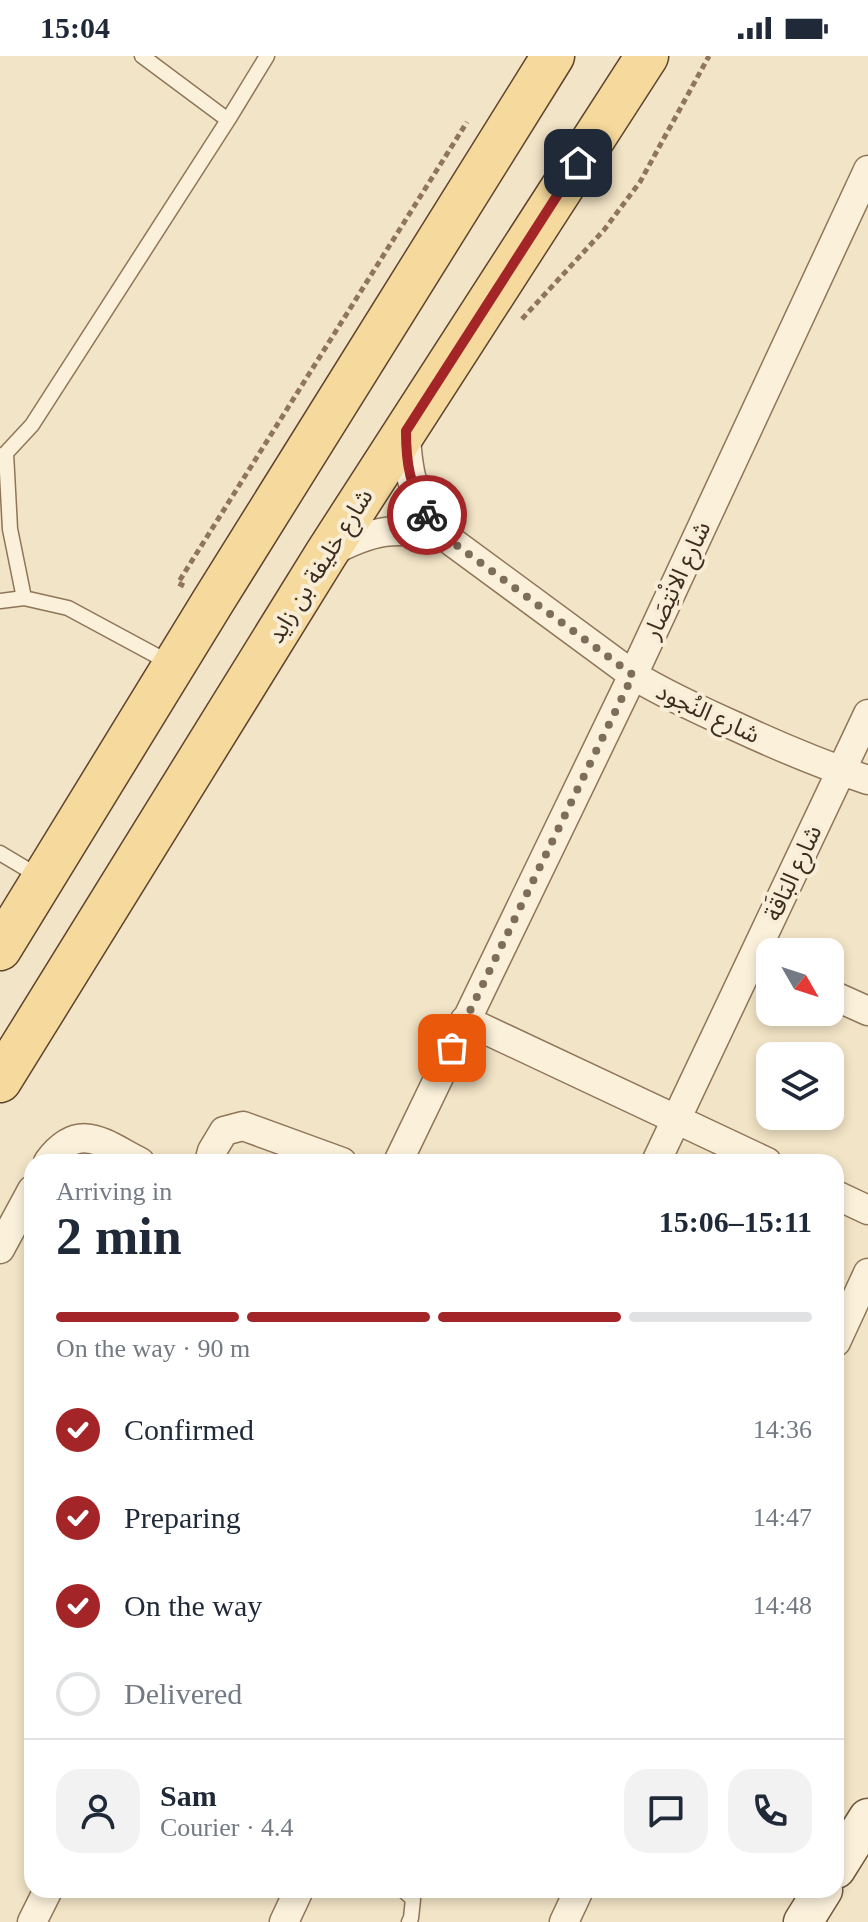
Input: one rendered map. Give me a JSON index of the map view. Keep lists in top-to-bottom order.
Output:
{
  "streets": {
    "main road": ["شارع خليفة بن زايد"],
    "street": ["شارع الانْتِصَار", "شارع النُجود", "شارع البَاقَة"]
  },
  "crossings": [
    ["شارع خليفة بن زايد", "شارع النُجود"],
    ["شارع الانْتِصَار", "شارع النُجود"],
    ["شارع النُجود", "شارع البَاقَة"]
  ],
  "north": "bottom right",
  "page": {
    "status": "15:04",
    "heading": ["2 min", "Arriving in", "15:06–15:11"],
    "panel": ["Sam", "Courier · 4.4"],
    "bar": "On the way · 90 m",
    "list": [
      ["Confirmed", "14:36"],
      ["Preparing", "14:47"],
      ["On the way", "14:48"],
      "Delivered"
    ]
  }
}
